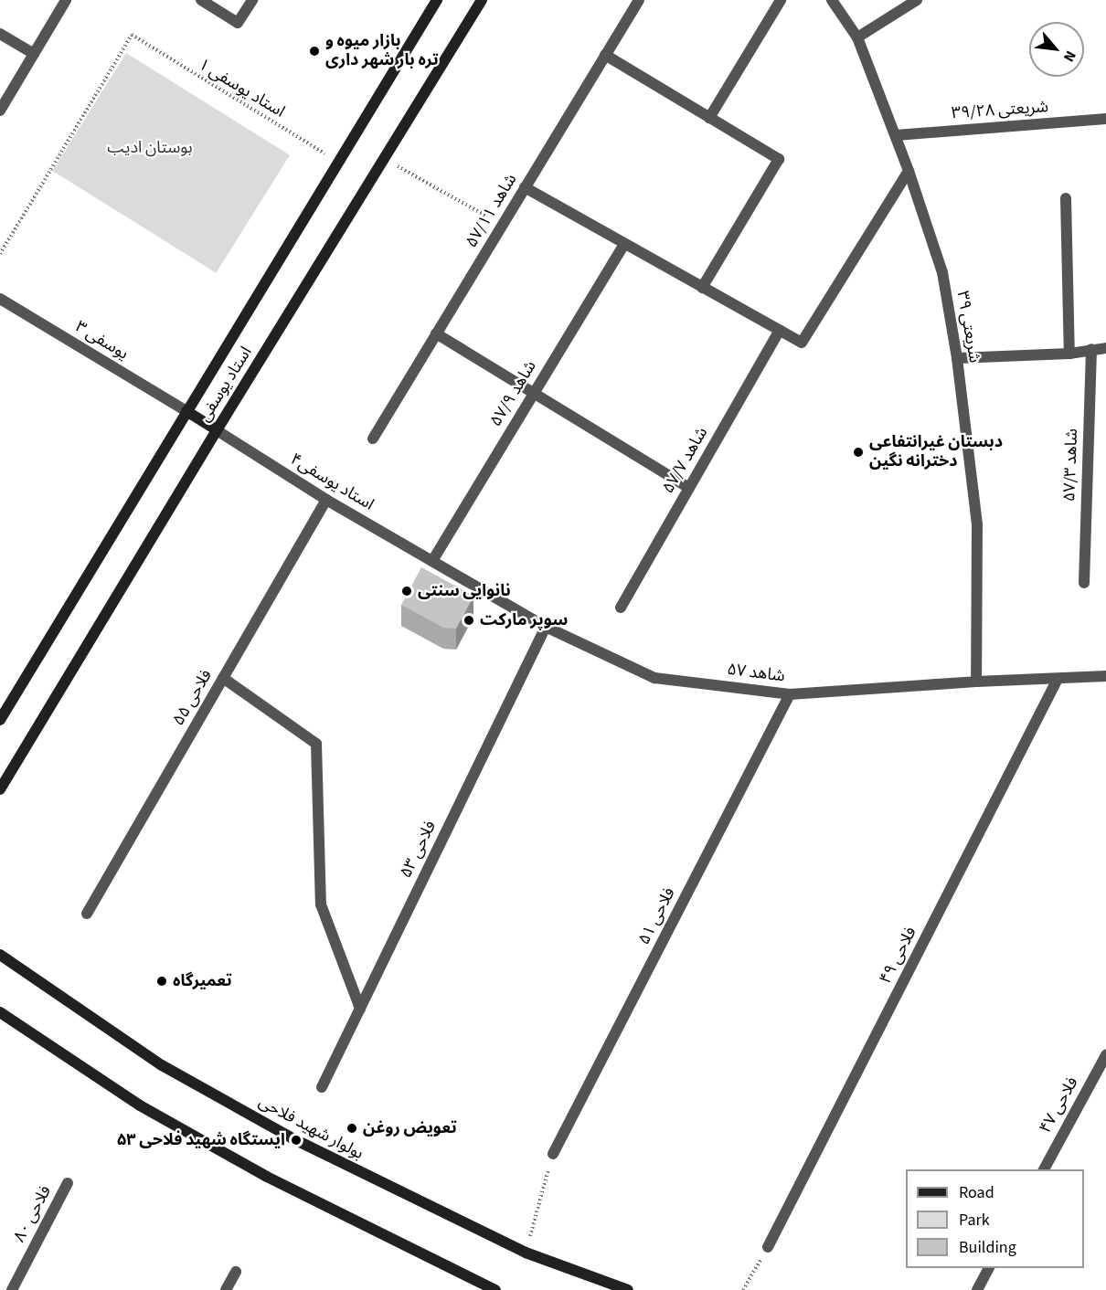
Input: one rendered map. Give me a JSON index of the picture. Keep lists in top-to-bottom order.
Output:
{
  "streets": {
    "street": [
      "شریعتی ۳۹/۲۸",
      "شاهد ۵۷/۱۱",
      "شریعتی ۳۹",
      "یوسفی ۳",
      "استاد یوسفی",
      "شاهد ۵۷/۹",
      "شاهد ۵۷/۷",
      "شاهد ۵۷/۳",
      "استاد یوسفی۴",
      "شاهد ۵۷",
      "فلاحی ۵۵",
      "فلاحی ۵۳",
      "فلاحی ۵۱",
      "فلاحی ۴۹",
      "فلاحی ۴۷",
      "بولوار شهید فلاحی",
      "فلاحی ۸۰"
    ],
    "path": ["استاد یوسفی ۱"]
  },
  "crossings": [
    ["استاد یوسفی ۱", "استاد یوسفی"],
    ["شریعتی ۳۹/۲۸", "شریعتی ۳۹"],
    ["شریعتی ۳۹", "شاهد ۵۷"],
    ["یوسفی ۳", "استاد یوسفی"],
    ["استاد یوسفی", "استاد یوسفی۴"],
    ["شاهد ۵۷/۹", "استاد یوسفی۴"],
    ["شاهد ۵۷/۹", "شاهد ۵۷"],
    ["استاد یوسفی۴", "شاهد ۵۷"],
    ["استاد یوسفی۴", "فلاحی ۵۵"],
    ["شاهد ۵۷", "فلاحی ۵۳"],
    ["شاهد ۵۷", "فلاحی ۵۱"],
    ["شاهد ۵۷", "فلاحی ۴۹"]
  ],
  "parks": ["بوستان ادیب"],
  "places": [
    "بازار میوه و تره بار شهر داری",
    "دبستان غیرانتفاعی دخترانه نگین",
    "نانوایی سنتی",
    "سوپر مارکت",
    "تعمیرگاه",
    "تعویض روغن",
    "ایستگاه شهید فلاحی ۵۳"
  ],
  "legend": ["Road", "Park", "Building"],
  "north": "bottom right"
}
